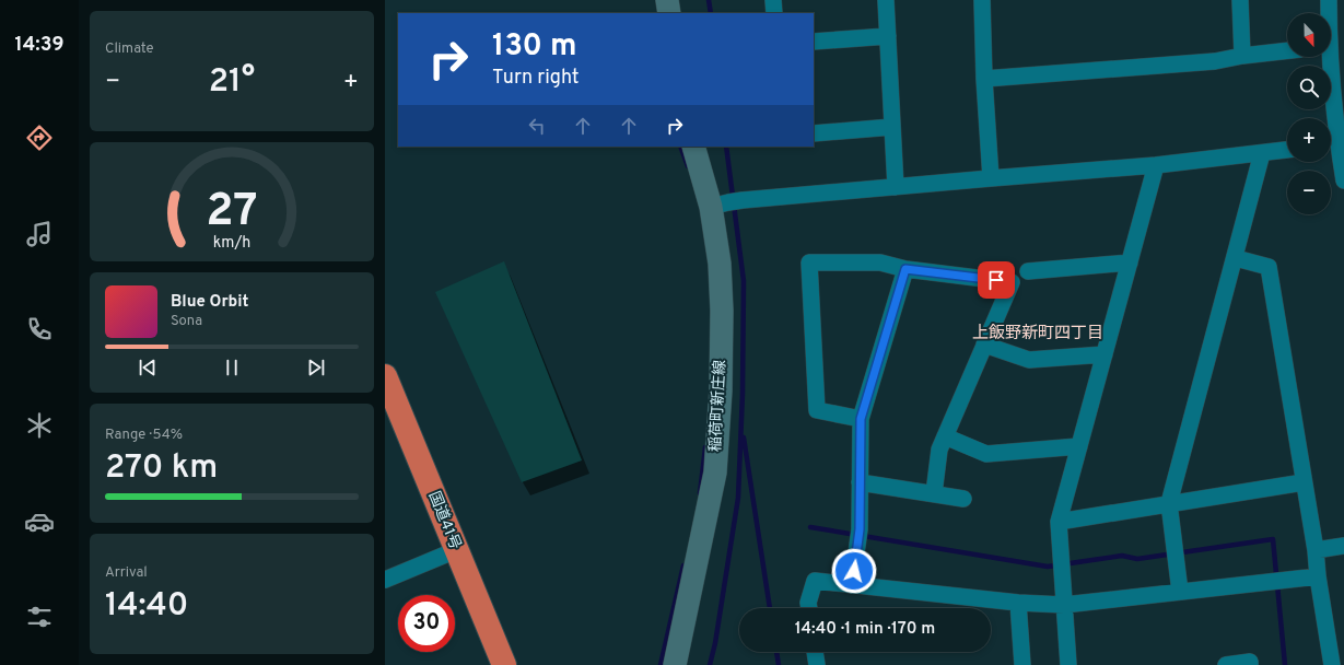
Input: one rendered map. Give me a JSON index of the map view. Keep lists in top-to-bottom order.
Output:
{
  "streets": {
    "highway": ["国道41号"],
    "main road": ["稲荷町新庄線"]
  },
  "districts": ["上飯野新町四丁目"],
  "north": "bottom",
  "page": {
    "tabs": "14:39",
    "tile": [
      "Climate",
      ["Range · 54%", "270 km"],
      ["Arrival", "14:40"]
    ],
    "map_buttons": ["+", "−"],
    "turn": ["130 m", "Turn right"],
    "heat": ["−", "21°", "+"],
    "song": ["Blue Orbit", "Sona"],
    "limit": "30",
    "trip": "14:40 · 1 min · 170 m",
    "gauge": ["27", "km/h"]
  }
}
